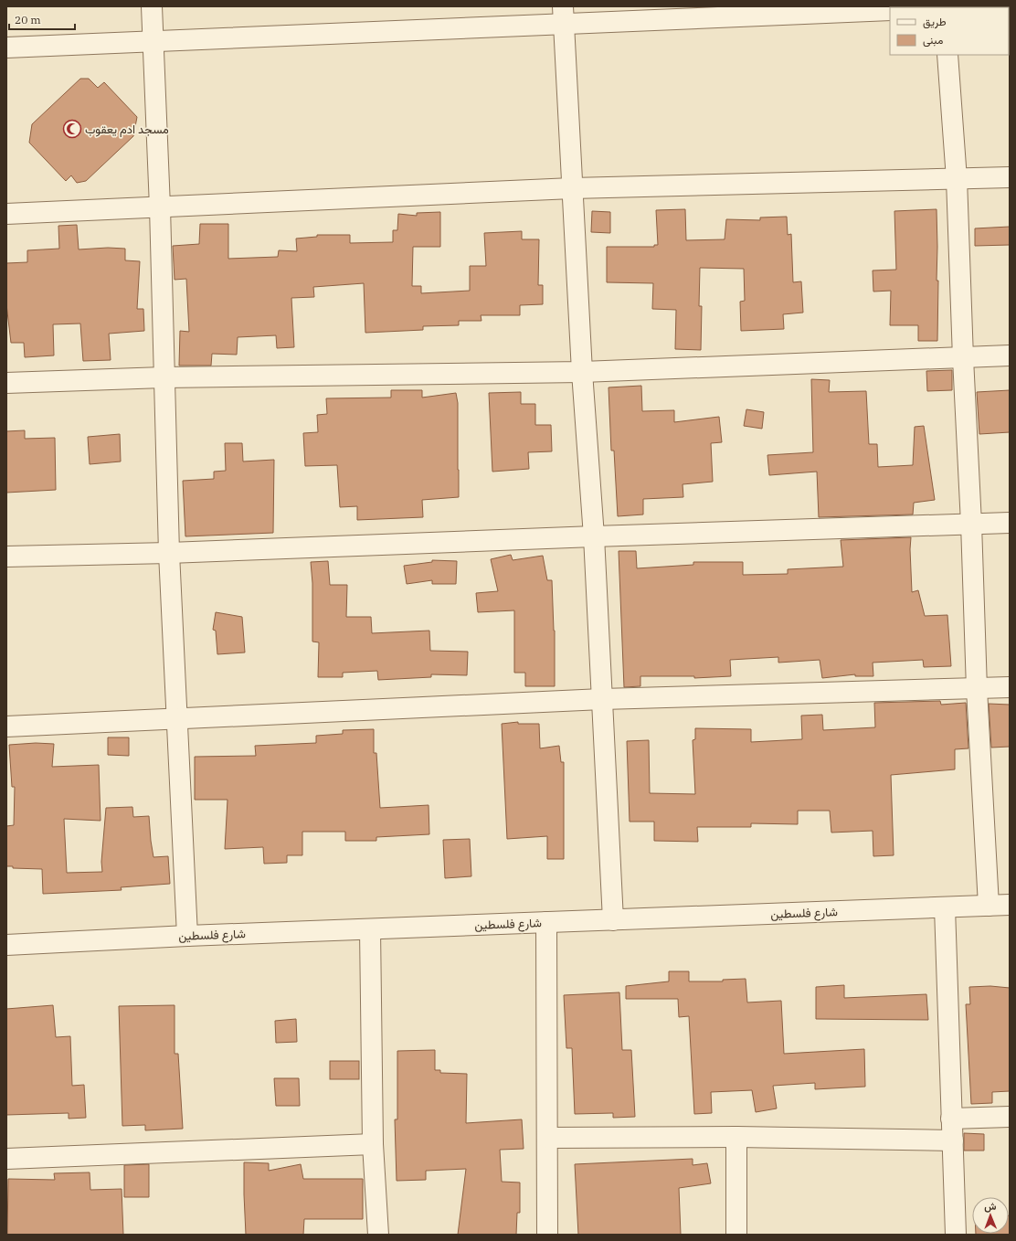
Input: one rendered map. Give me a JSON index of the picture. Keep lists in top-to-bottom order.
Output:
{
  "streets": {
    "street": ["شارع فلسطين"]
  },
  "places": {
    "mosque": ["مسجد ادم يعقوب"]
  },
  "legend": ["طريق", "مبنى"],
  "scale_bar": "20 m",
  "north": "top"
}
